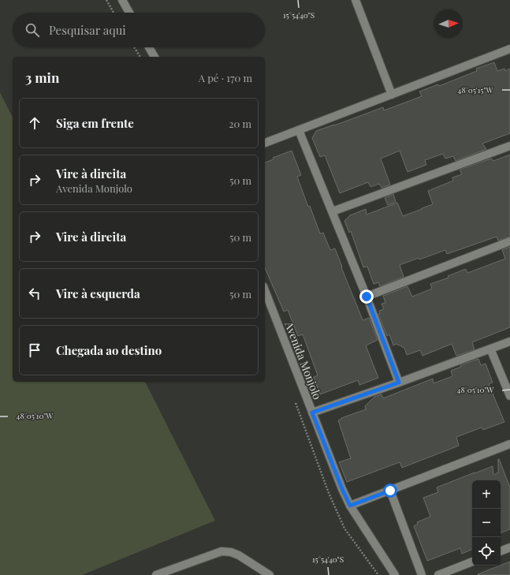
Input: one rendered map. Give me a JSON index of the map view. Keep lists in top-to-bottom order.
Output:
{
  "streets": {
    "street": ["Avenida Monjolo"]
  },
  "north": "right",
  "page": {
    "search": "Pesquisar aqui",
    "heading": ["3 min", "A pé · 170 m"],
    "list": [
      ["Siga em frente", "20 m"],
      ["Vire à direita", "Avenida Monjolo", "50 m"],
      ["Vire à direita", "50 m"],
      ["Vire à esquerda", "50 m"],
      "Chegada ao destino"
    ],
    "map_buttons": ["+", "−"]
  },
  "coordinates": ["15°54'40\"S", "48°05'15\"W", "48°05'10\"W"]
}
